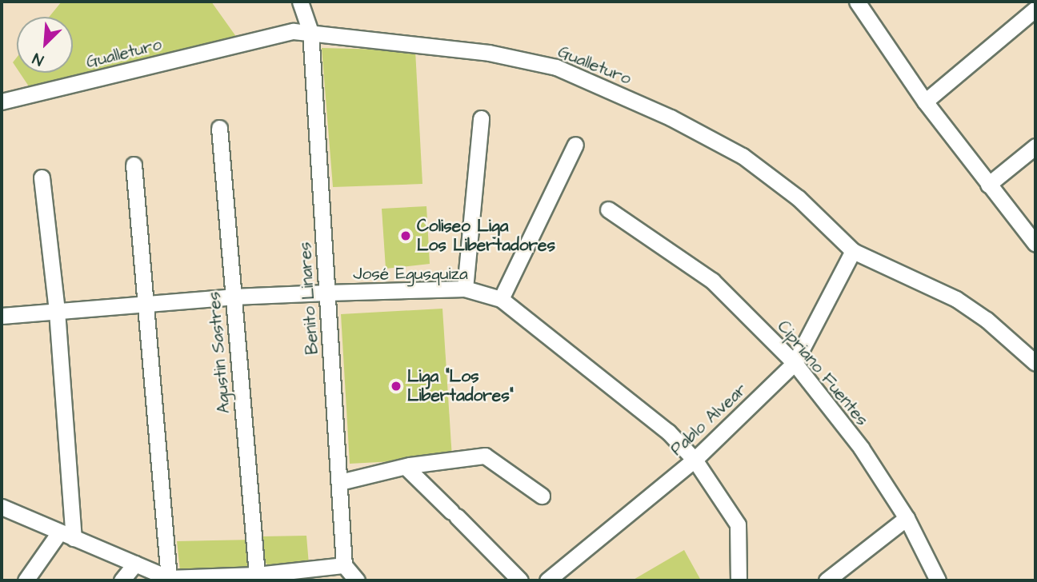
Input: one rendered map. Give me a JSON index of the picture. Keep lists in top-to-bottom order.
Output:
{
  "streets": {
    "street": [
      "Gualleturo",
      "José Egusquiza",
      "Benito Linares",
      "Agustin Sastres",
      "Cipriano Fuentes",
      "Pablo Alvear"
    ]
  },
  "crossings": [
    ["Gualleturo", "Benito Linares"],
    ["Gualleturo", "Pablo Alvear"],
    ["José Egusquiza", "Benito Linares"],
    ["José Egusquiza", "Agustin Sastres"],
    ["José Egusquiza", "Pablo Alvear"],
    ["Cipriano Fuentes", "Pablo Alvear"]
  ],
  "places": ["Coliseo Liga Los Libertadores", "Liga \"Los Libertadores\""],
  "north": "bottom left"
}
